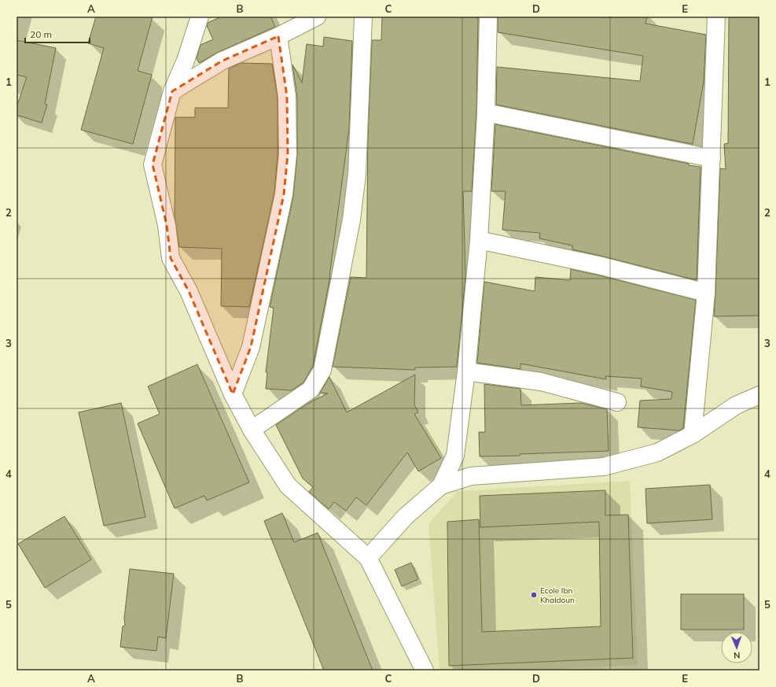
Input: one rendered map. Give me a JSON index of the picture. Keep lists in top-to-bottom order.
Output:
{
  "places": ["Ecole Ibn Khaldoun"],
  "scale_bar": "20 m",
  "north": "bottom",
  "grid": {
    "columns": [
      "A",
      "B",
      "C",
      "D",
      "E"
    ],
    "rows": [
      "1",
      "2",
      "3",
      "4",
      "5"
    ]
  }
}
